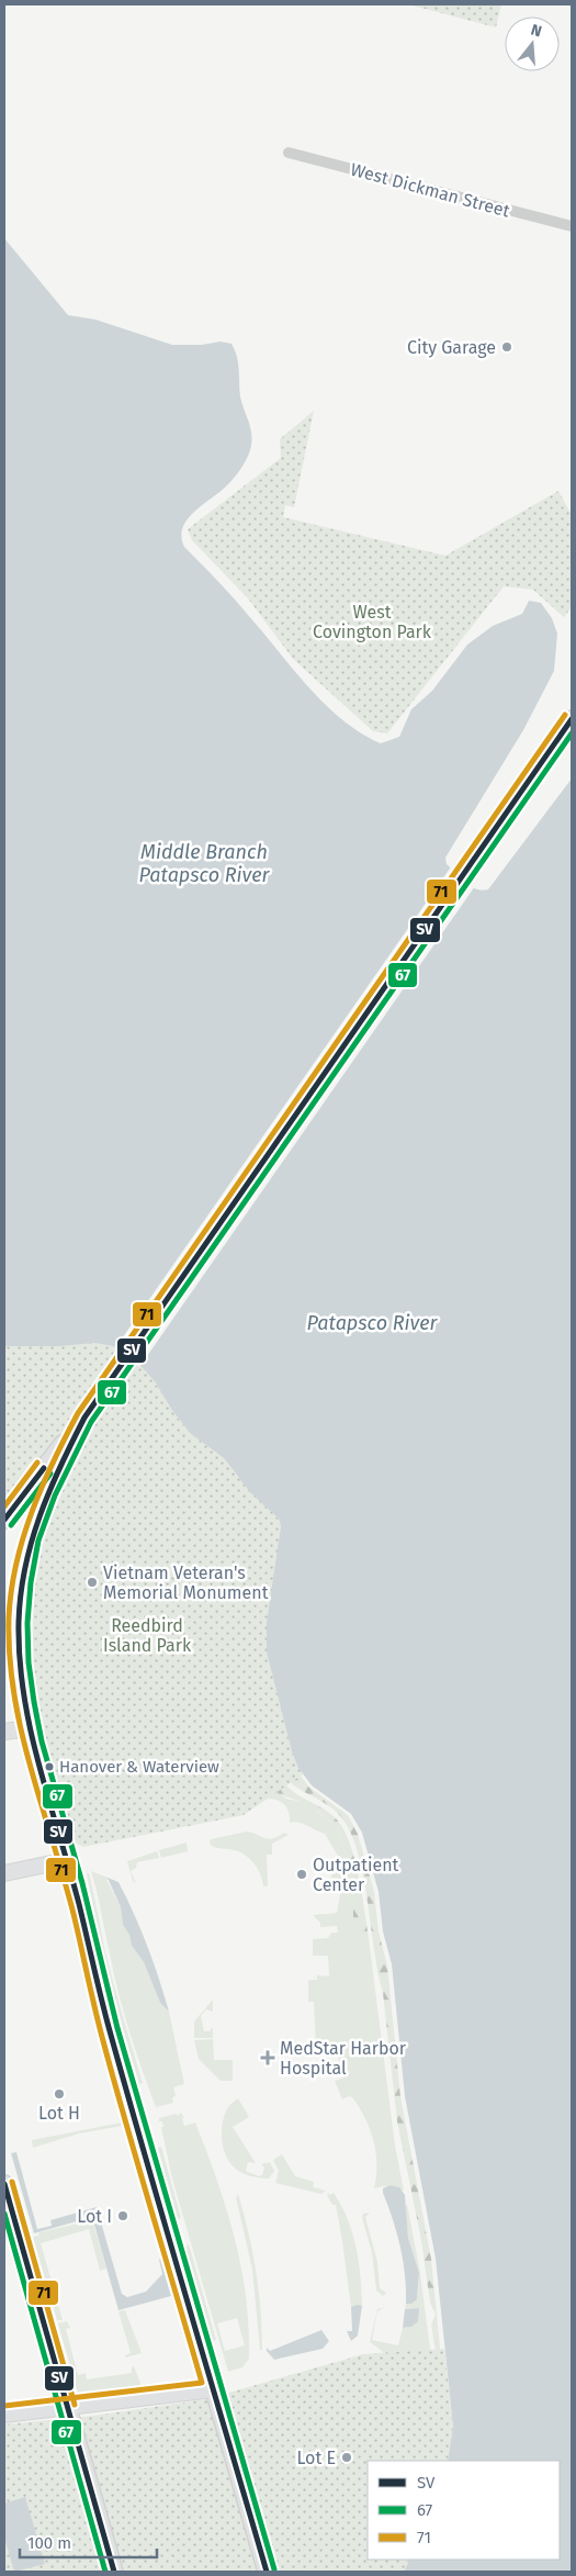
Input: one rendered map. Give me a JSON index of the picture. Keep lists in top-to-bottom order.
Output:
{
  "streets": {
    "street": ["West Dickman Street"]
  },
  "water": ["Middle Branch Patapsco River", "Patapsco River"],
  "parks": ["West Covington Park", "Reedbird Island Park"],
  "places": {
    "other": [
      "City Garage",
      "Vietnam Veteran's Memorial Monument",
      "Hanover & Waterview",
      "Outpatient Center",
      "Lot H",
      "Lot I",
      "Lot E"
    ],
    "health": ["MedStar Harbor Hospital"]
  },
  "lines": ["transit line 71", "transit line SV", "transit line 67"],
  "legend": ["SV", "67", "71"],
  "scale_bar": "100 m",
  "north": "top"
}
